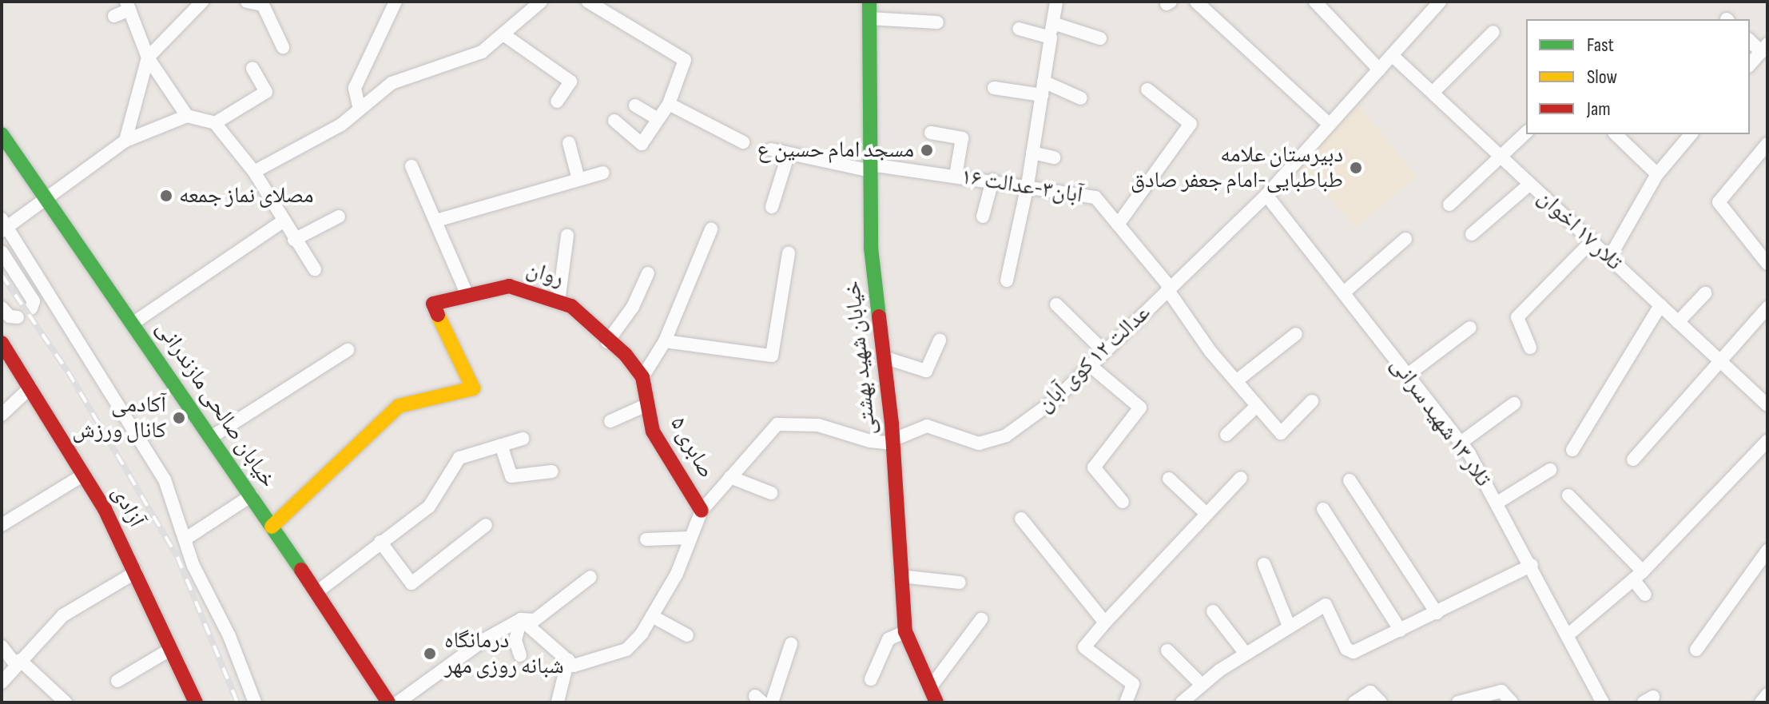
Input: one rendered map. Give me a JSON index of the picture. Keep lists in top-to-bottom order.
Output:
{
  "streets": {
    "main road": [
      "روان",
      "خیابان شهید بهشتی",
      "خیابان صالحی مازندرانی",
      "صابری ۵",
      "آزادی"
    ],
    "street": [
      "آبان۳-عدالت ۱۶",
      "تلار ۱۷ اخوان",
      "عدالت ۱۲ کوی آبان",
      "تلار ۱۳ شهید سرانی"
    ]
  },
  "crossings": [
    ["آبان۳-عدالت ۱۶", "خیابان شهید بهشتی"],
    ["آبان۳-عدالت ۱۶", "عدالت ۱۲ کوی آبان"],
    ["تلار ۱۷ اخوان", "عدالت ۱۲ کوی آبان"],
    ["روان", "خیابان صالحی مازندرانی"],
    ["روان", "صابری ۵"],
    ["خیابان شهید بهشتی", "عدالت ۱۲ کوی آبان"],
    ["عدالت ۱۲ کوی آبان", "تلار ۱۳ شهید سرانی"]
  ],
  "places": [
    "مسجد امام حسین ع",
    "دبیرستان علامه طباطبایی-امام جعفر صادق",
    "مصلای نماز جمعه",
    "آکادمی کانال ورزش",
    "درمانگاه شبانه روزی مهر"
  ],
  "legend": ["Fast", "Slow", "Jam"]
}
